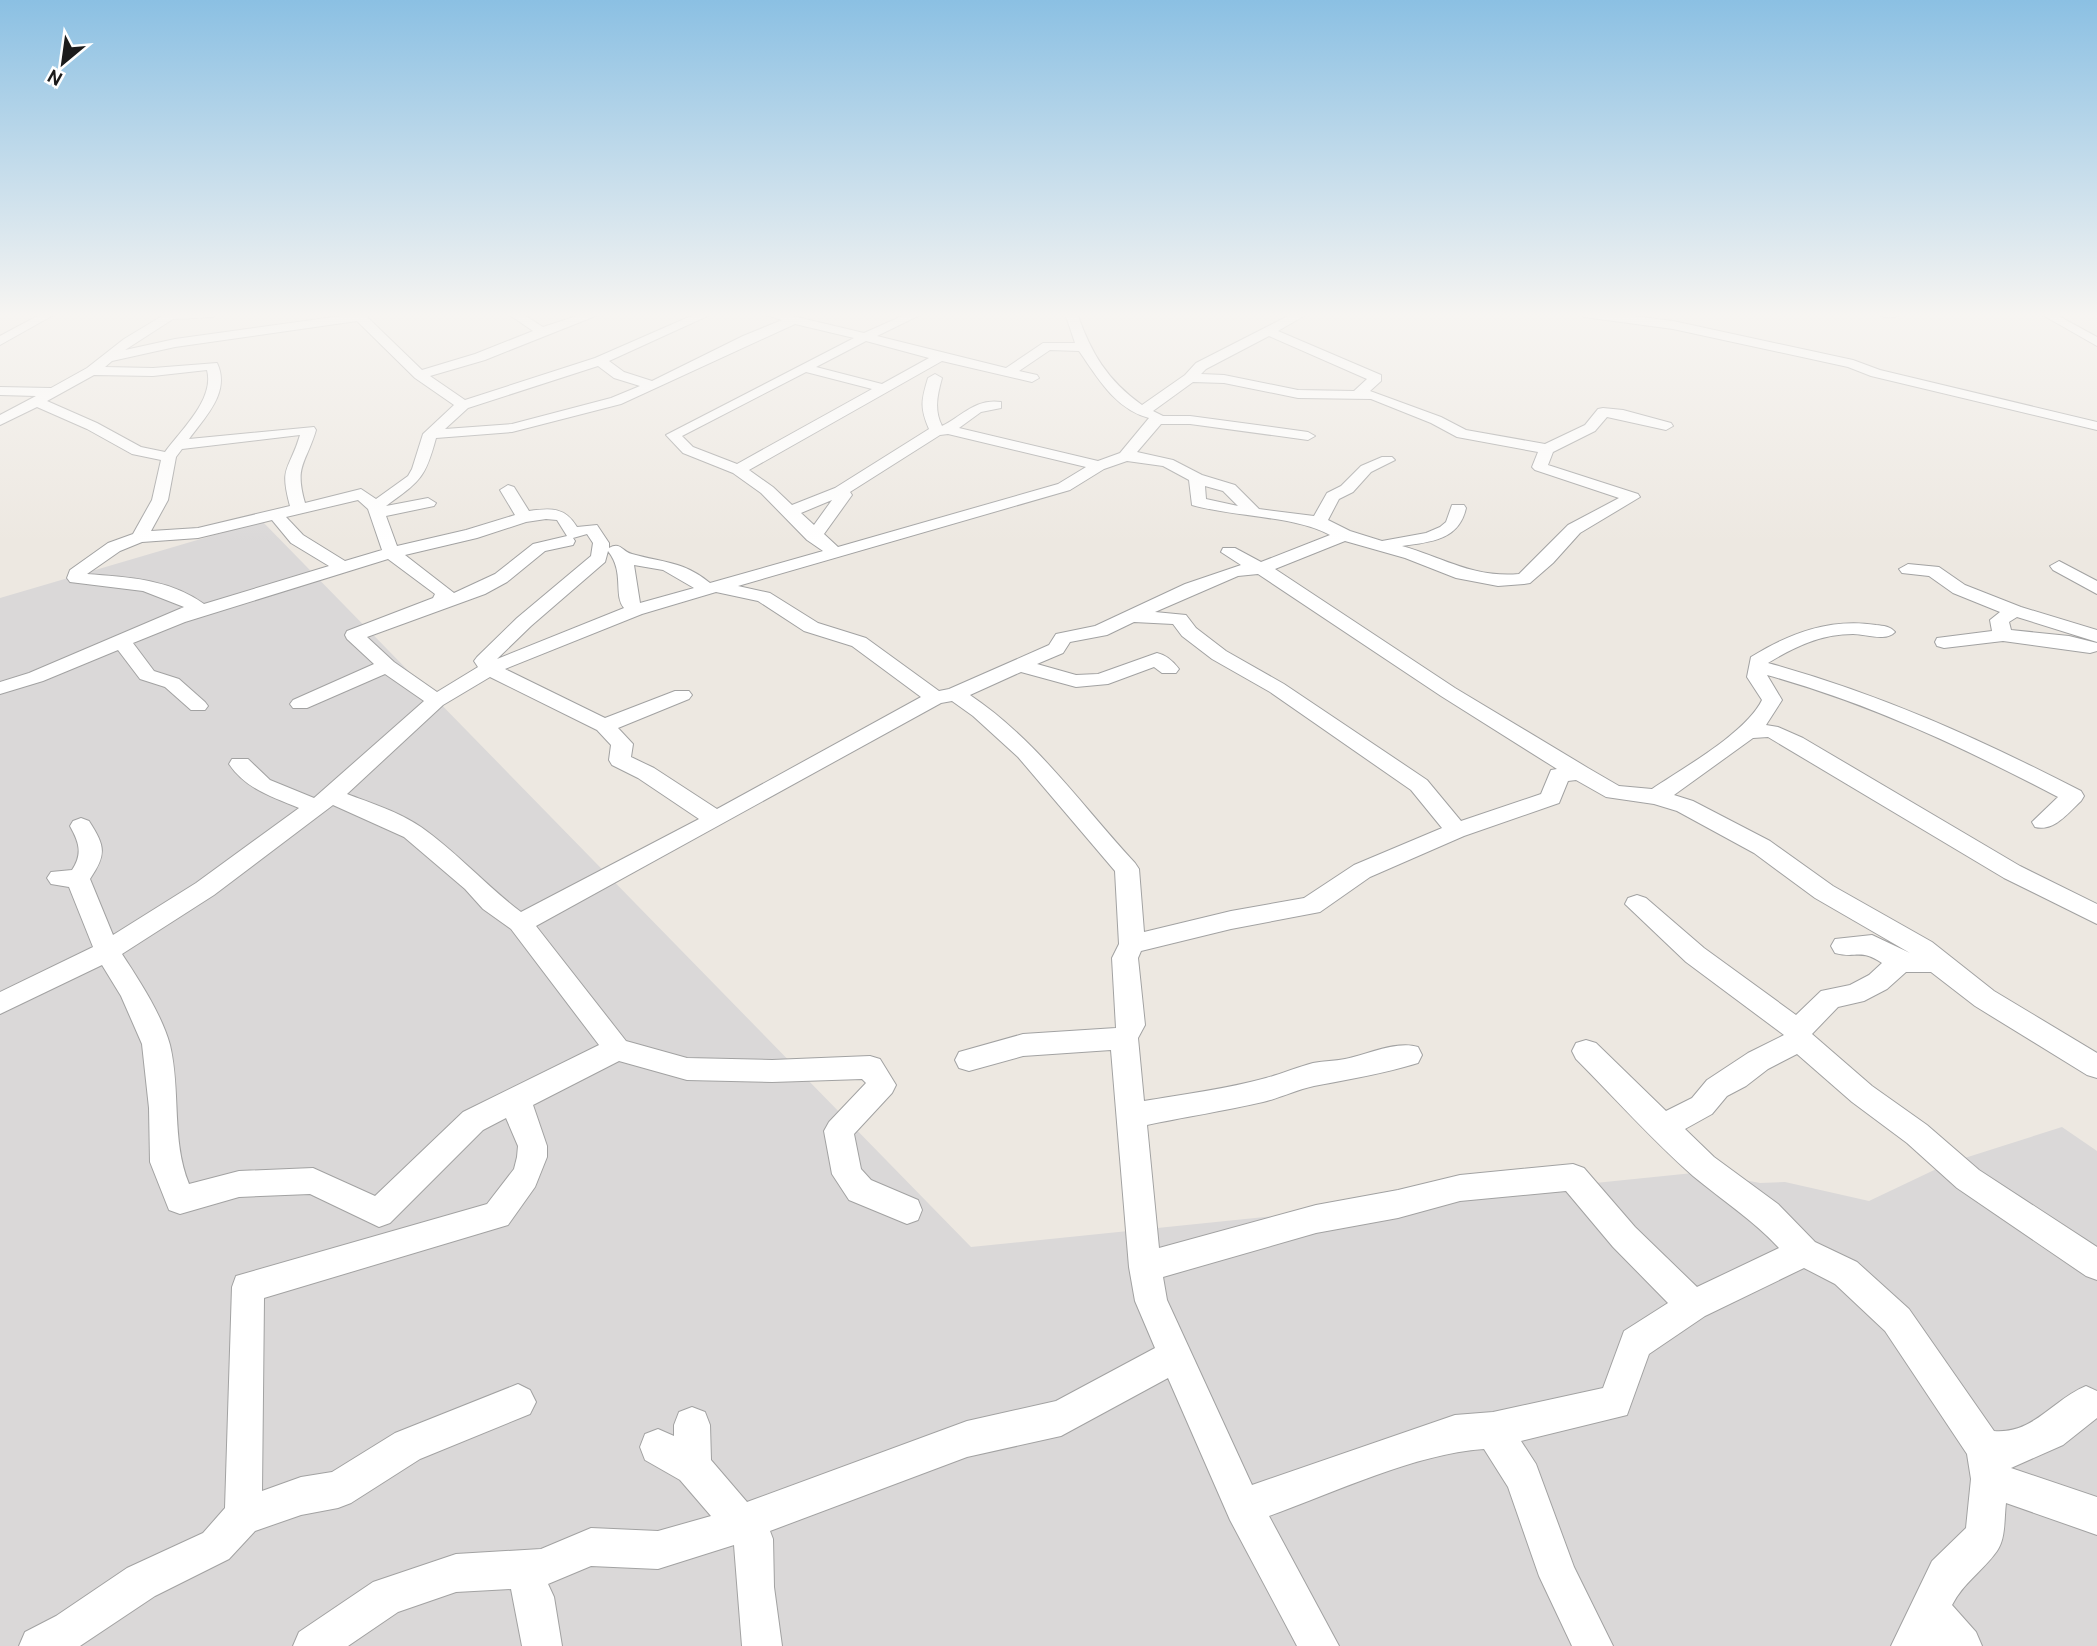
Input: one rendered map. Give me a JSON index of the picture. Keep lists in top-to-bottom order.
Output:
{
  "north": "bottom left"
}
